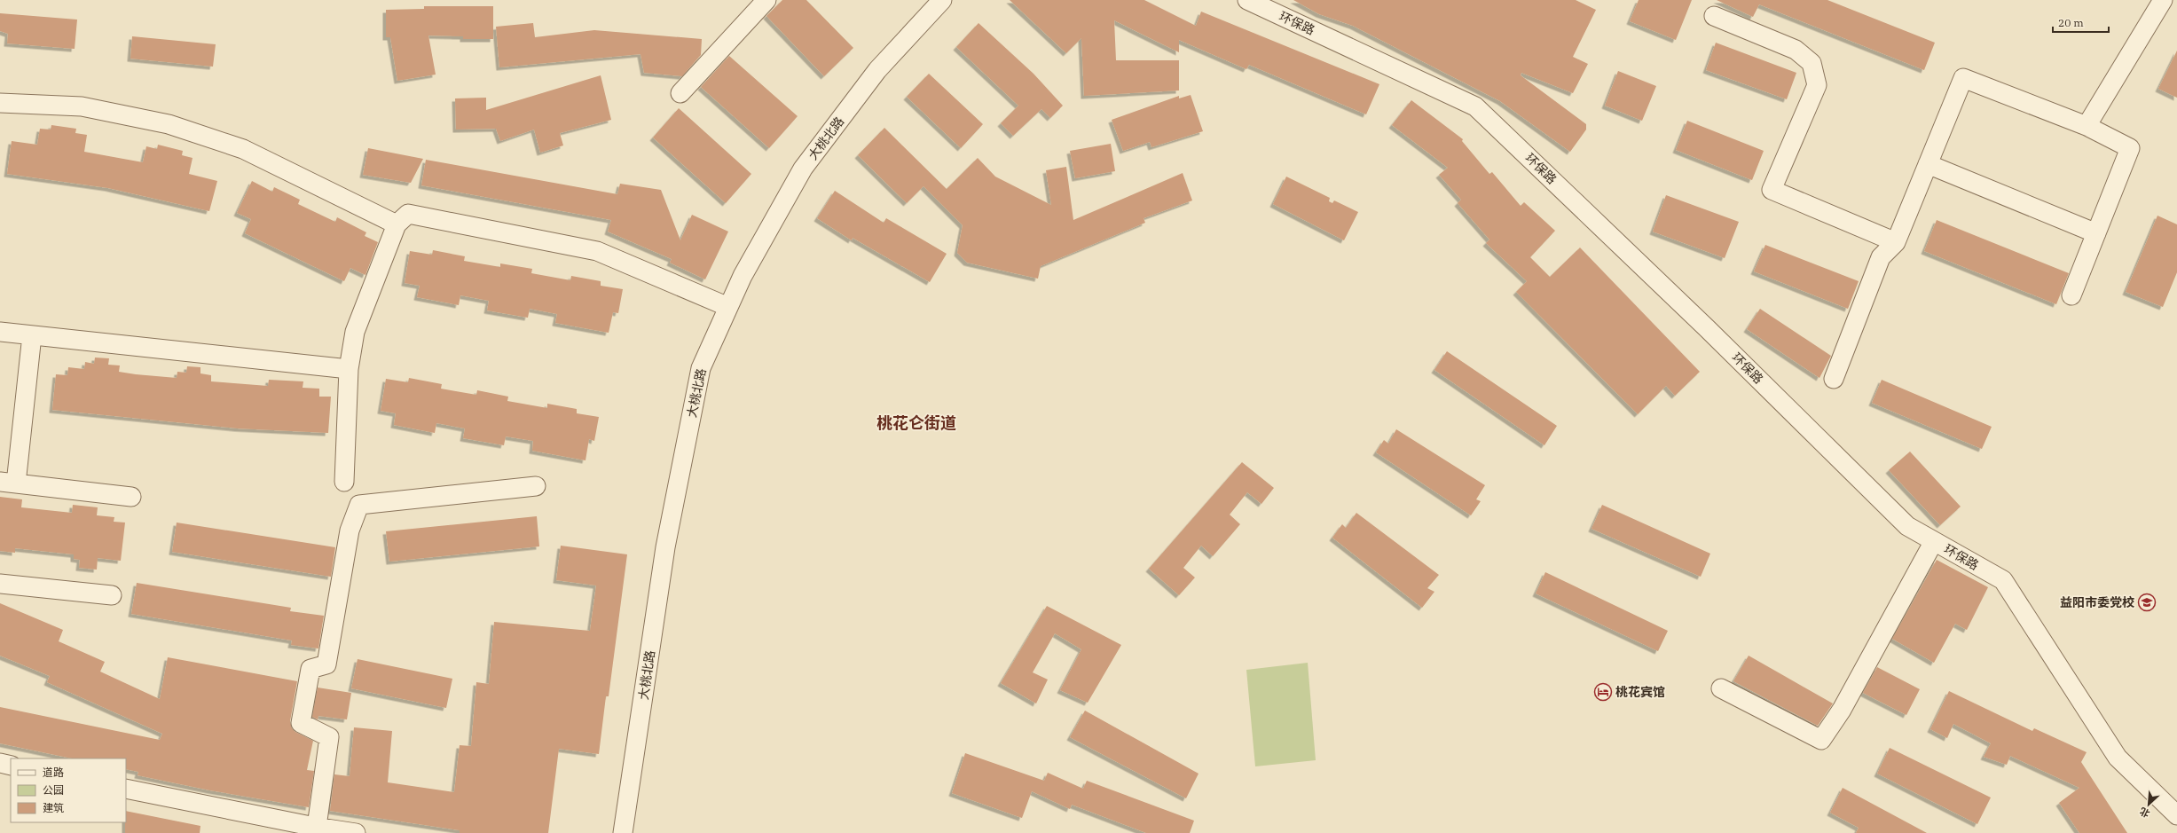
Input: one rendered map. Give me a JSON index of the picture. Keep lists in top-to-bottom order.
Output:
{
  "streets": {
    "street": ["环保路", "大桃北路"]
  },
  "districts": ["桃花仑街道"],
  "places": {
    "school or university": ["益阳市委党校"],
    "hotel": ["桃花宾馆"]
  },
  "legend": ["道路", "公园", "建筑"],
  "scale_bar": "20 m",
  "north": "bottom left"
}
